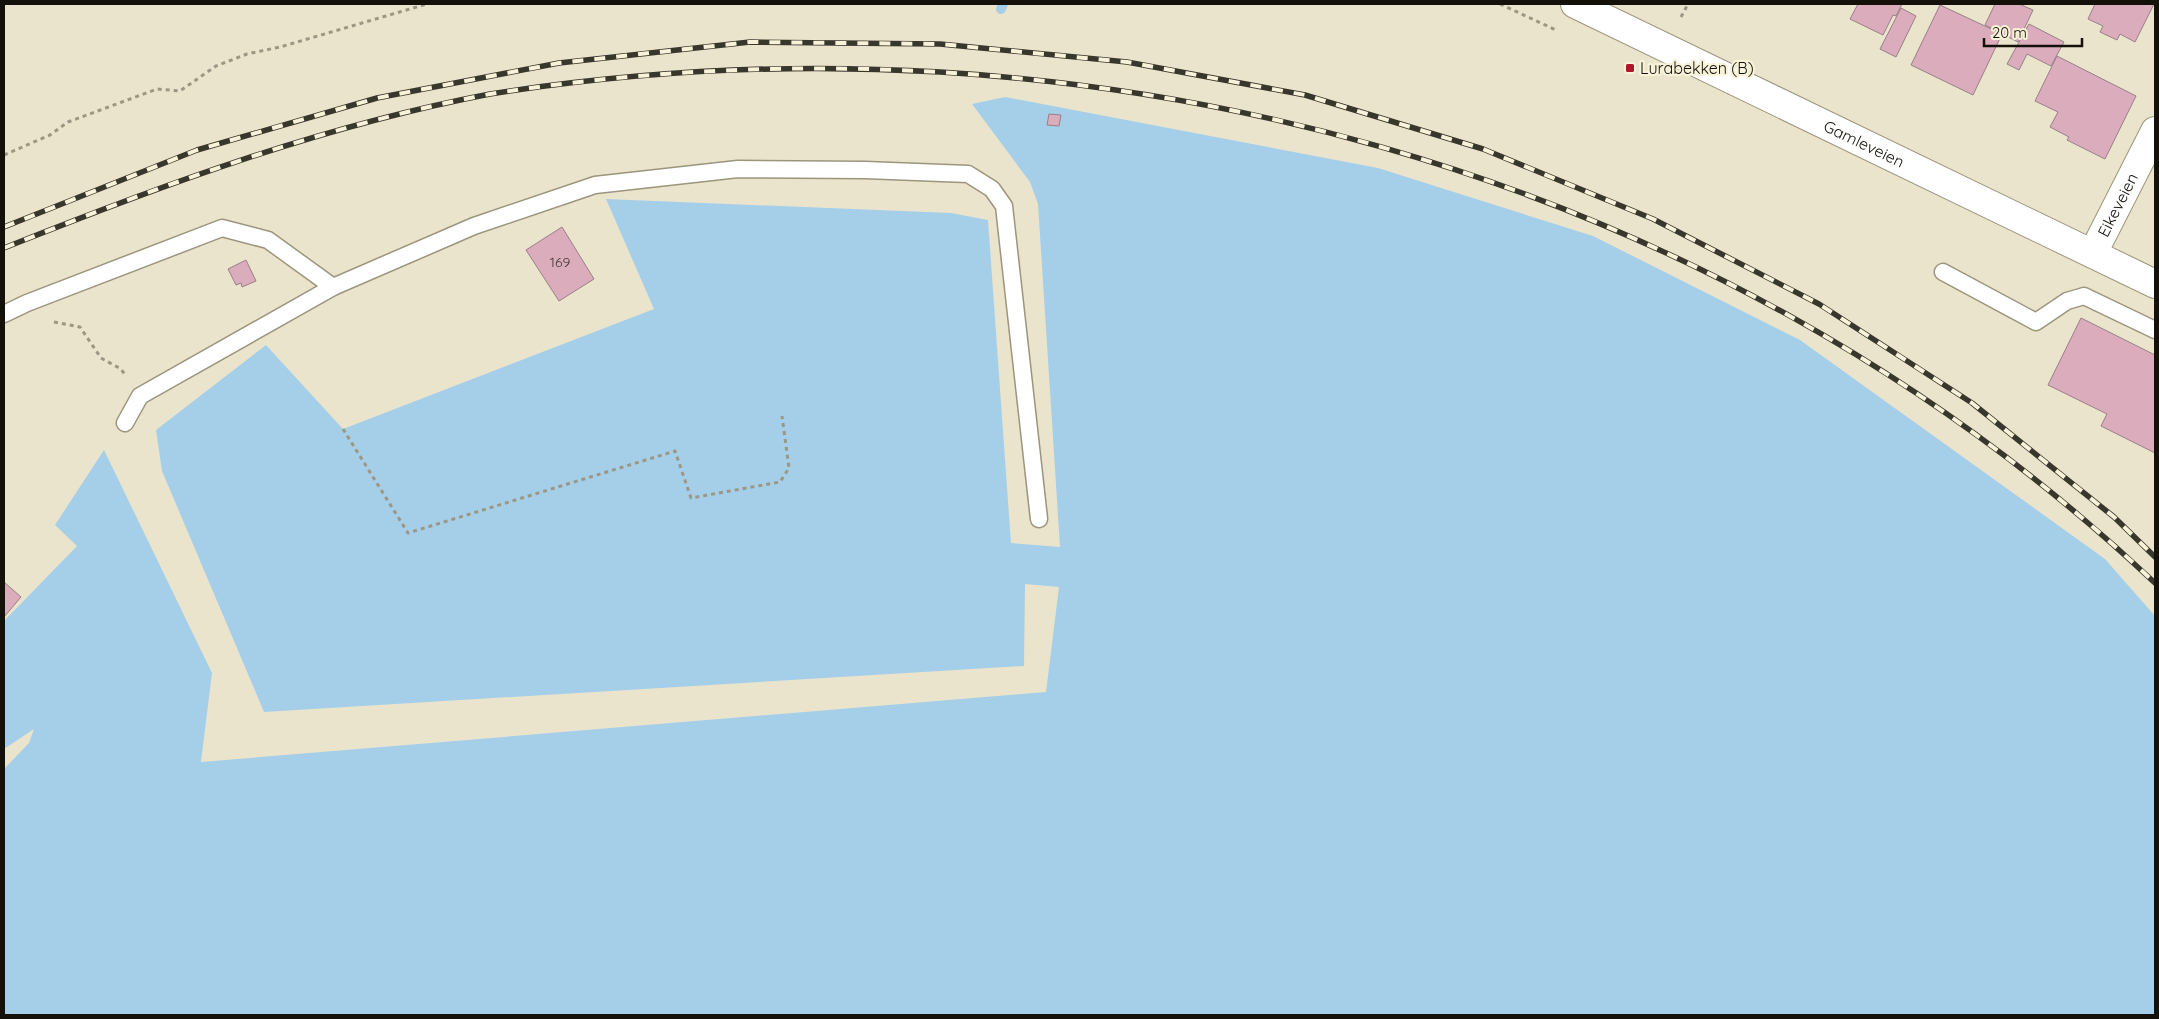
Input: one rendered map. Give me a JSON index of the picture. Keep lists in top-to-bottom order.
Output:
{
  "streets": {
    "main road": ["Gamleveien", "Eikeveien"]
  },
  "crossings": [
    ["Gamleveien", "Eikeveien"]
  ],
  "places": {
    "transit": ["Lurabekken (B)"]
  },
  "house_numbers": ["169"],
  "scale_bar": "20 m"
}
